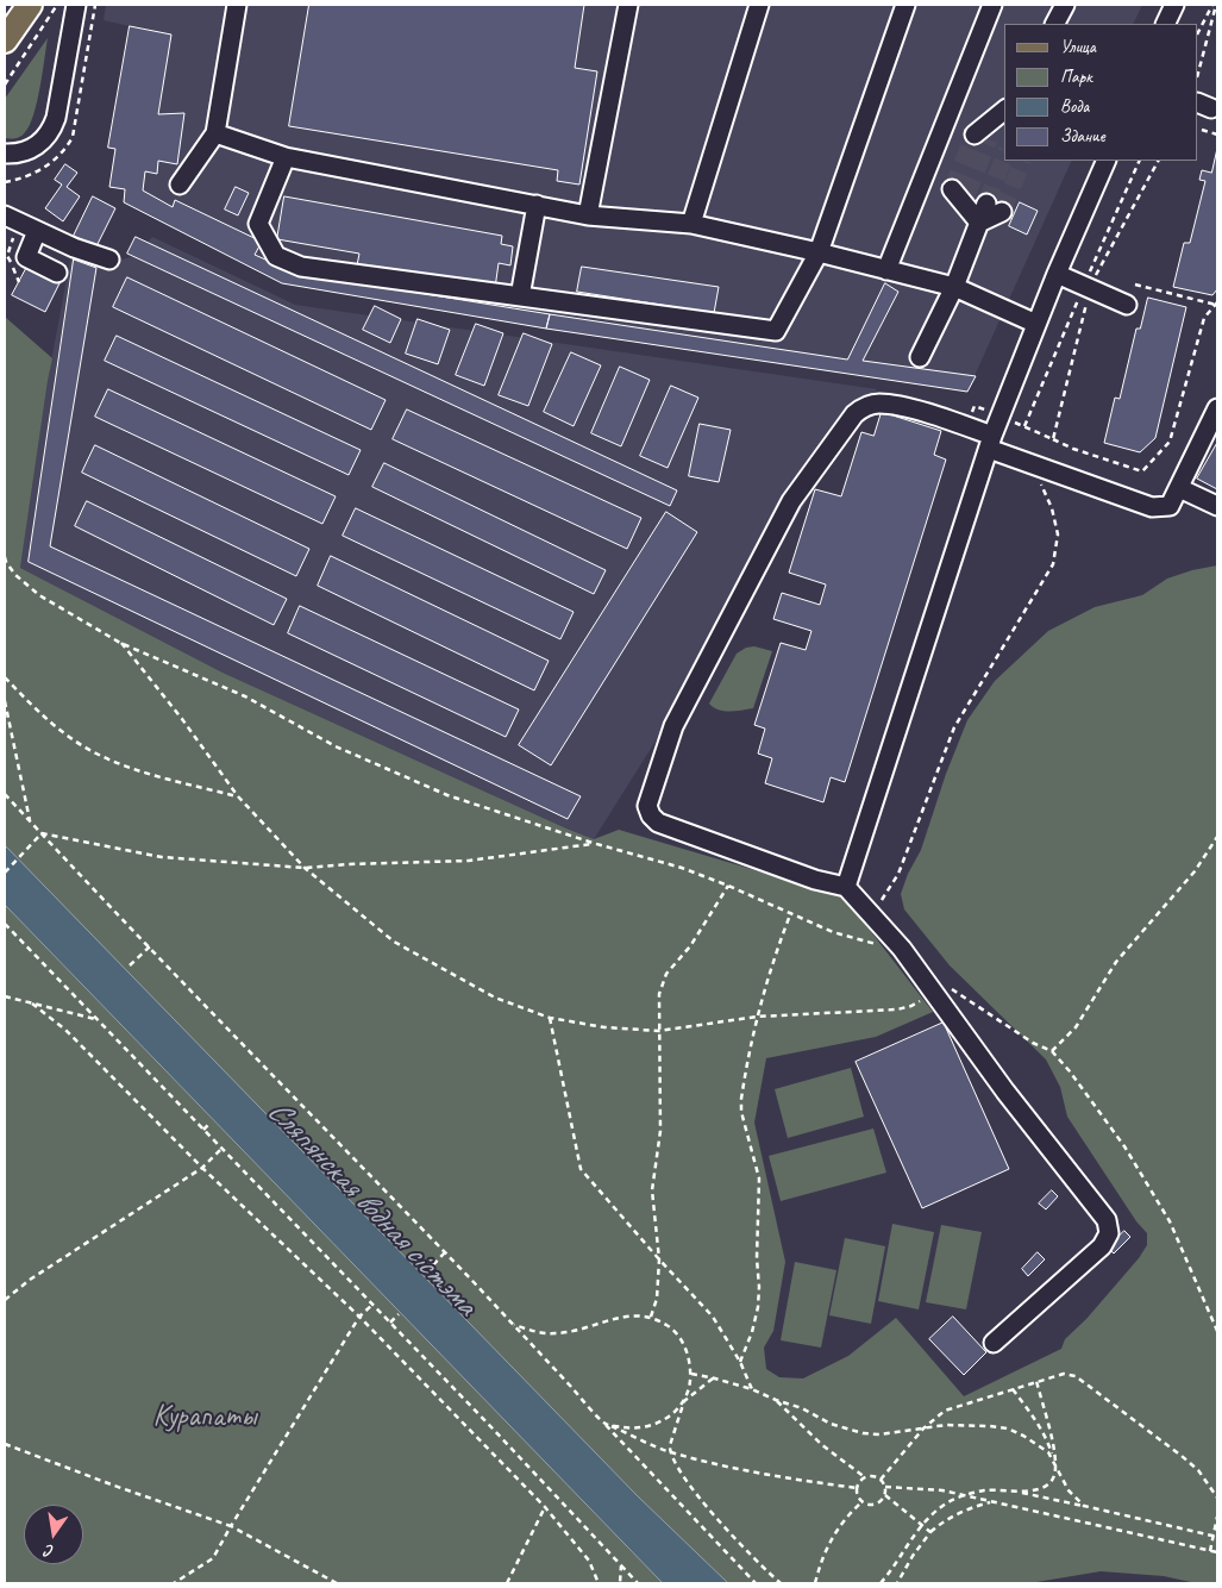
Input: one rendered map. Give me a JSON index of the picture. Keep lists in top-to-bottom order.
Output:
{
  "water": ["Сляпянская водная сістэма"],
  "parks": ["Курапаты"],
  "legend": [
    "Улица",
    "Парк",
    "Вода",
    "Здание"
  ],
  "north": "bottom"
}
